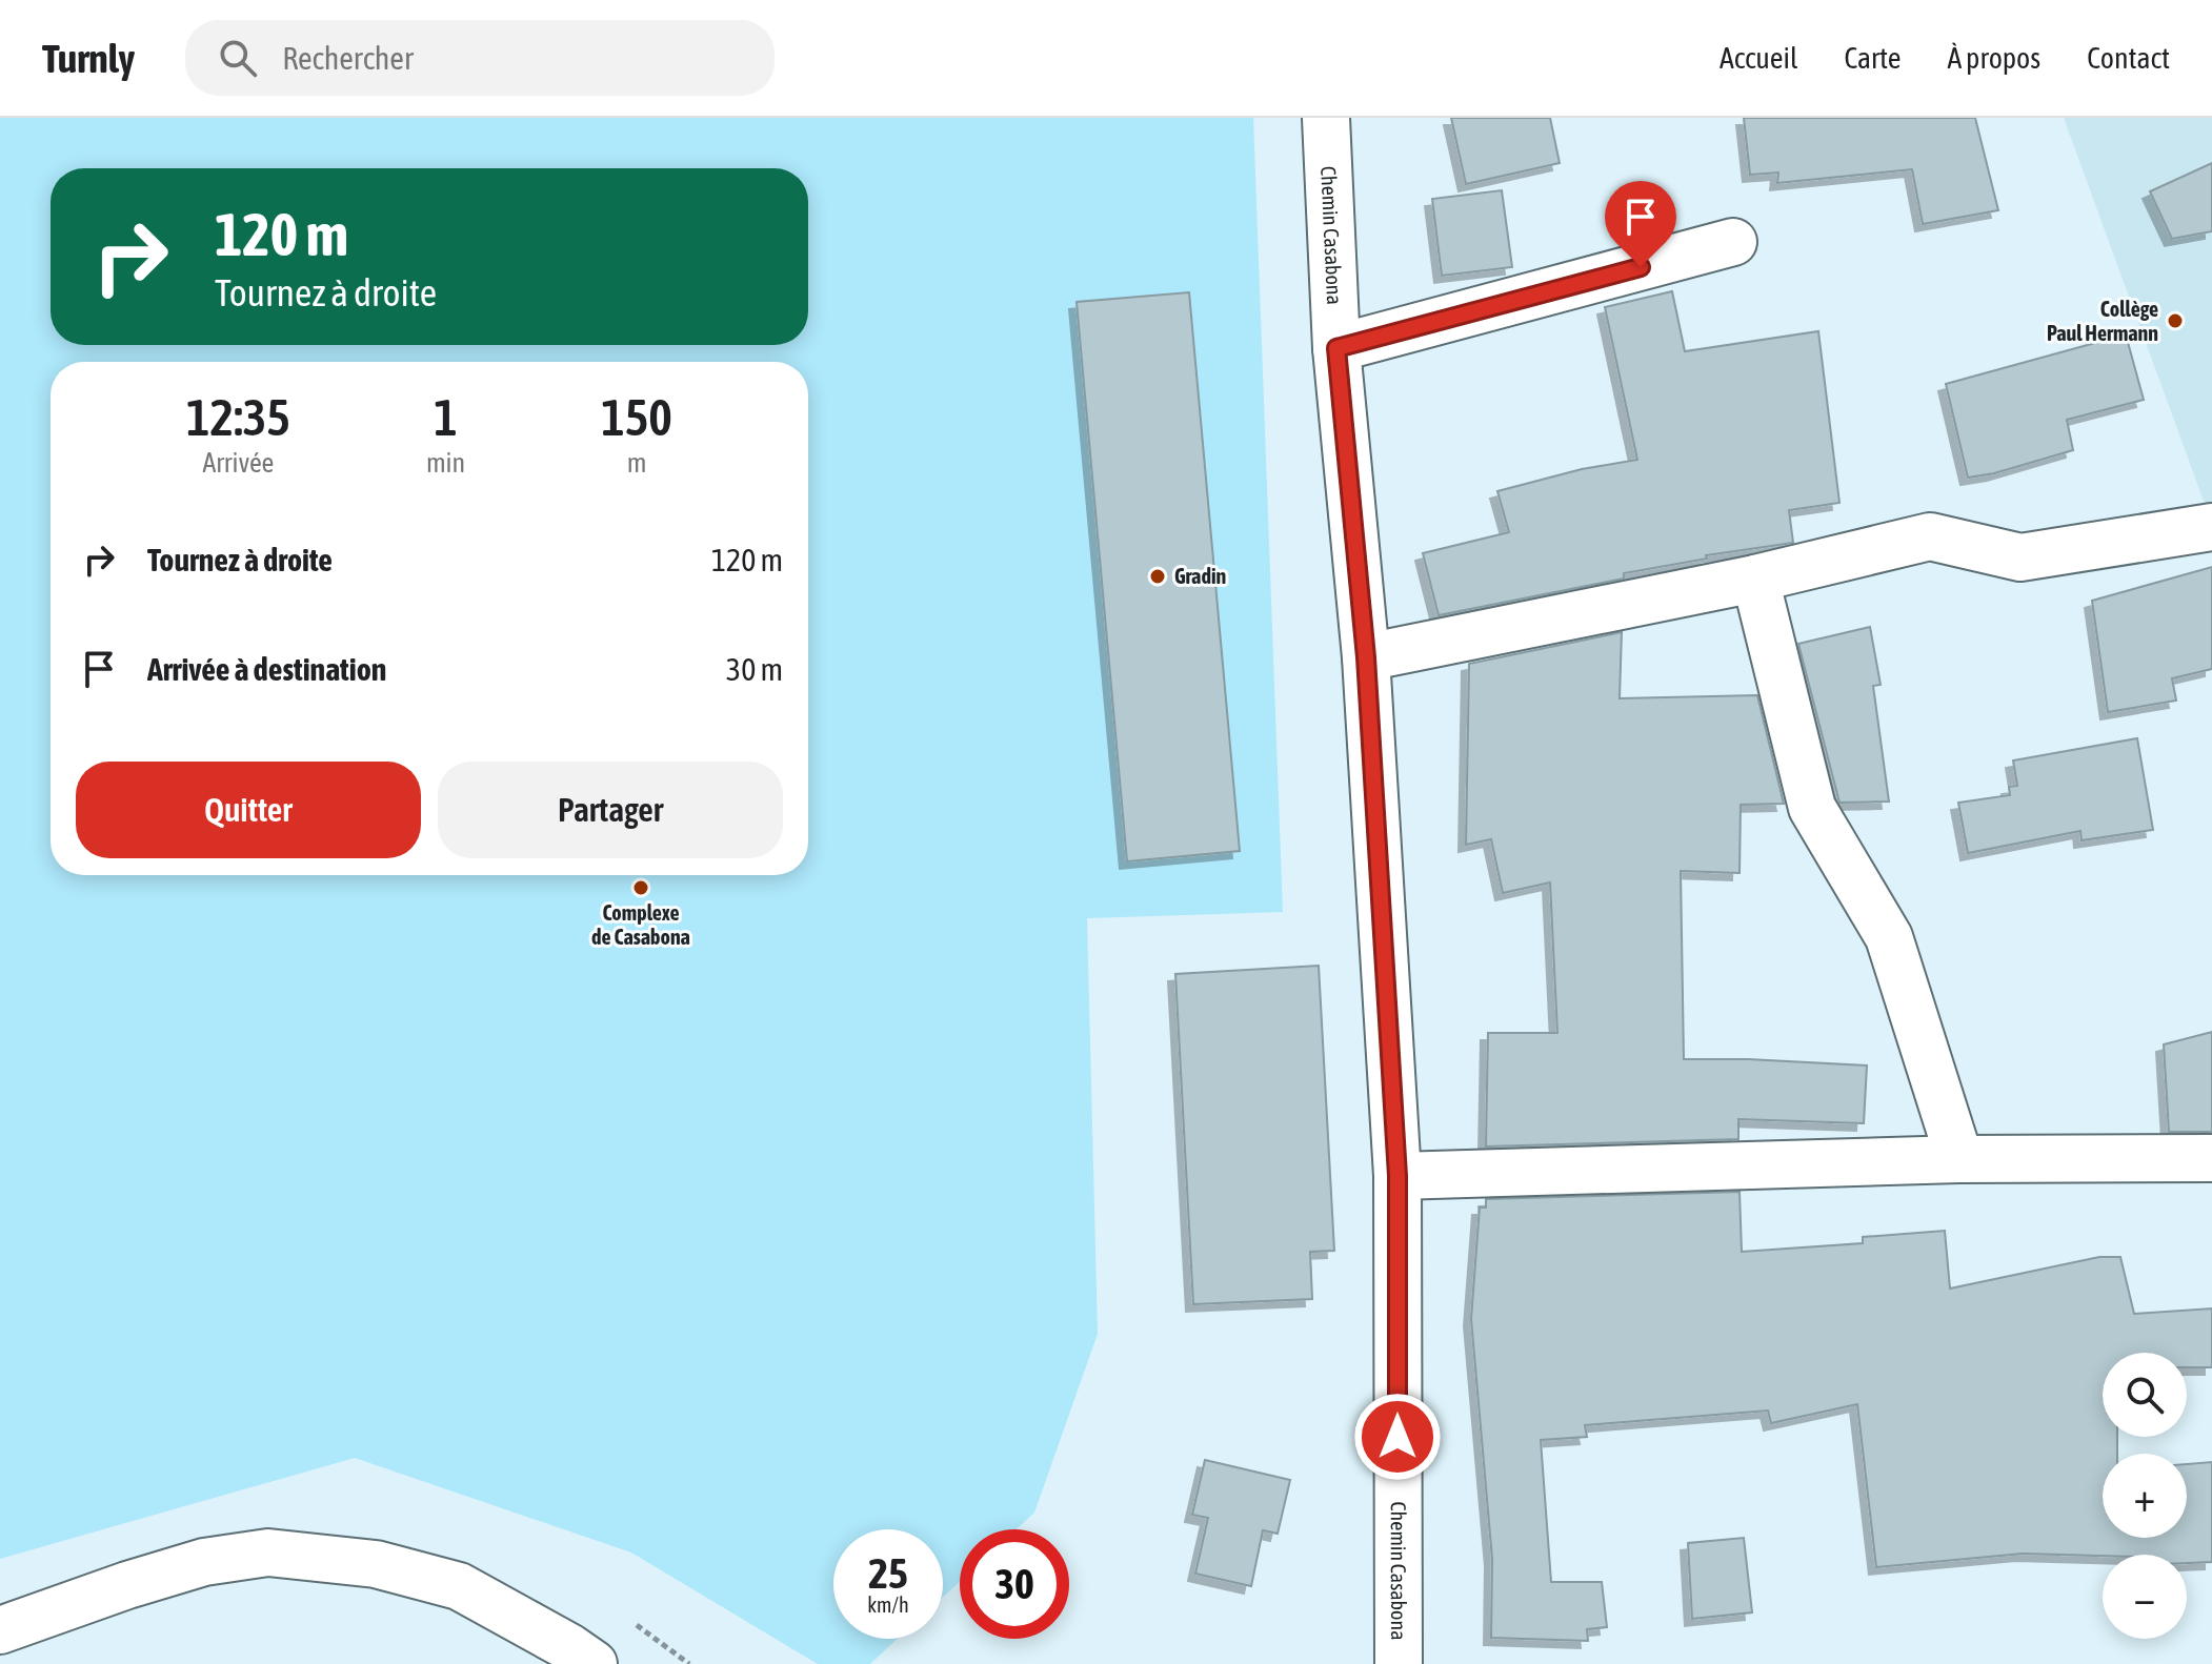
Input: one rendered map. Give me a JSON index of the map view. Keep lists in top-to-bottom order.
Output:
{
  "streets": {
    "street": ["Chemin Casabona"]
  },
  "places": ["Collège Paul Hermann", "Gradin", "Complexe de Casabona"],
  "page": {
    "header": "Turnly",
    "search": "Rechercher",
    "nav": [
      "Accueil",
      "Carte",
      "À propos",
      "Contact"
    ],
    "turn": ["120 m", "Tournez à droite"],
    "eta": [
      "12:35",
      "Arrivée",
      "1",
      "min",
      "150",
      "m"
    ],
    "list": [
      {
        "name": "Tournez à droite",
        "value": "120 m"
      },
      {
        "name": "Arrivée à destination",
        "value": "30 m"
      }
    ],
    "buttons": ["Quitter", "Partager"],
    "map_buttons": ["+", "−"],
    "speed": "25 km/h",
    "limit": "30"
  }
}
